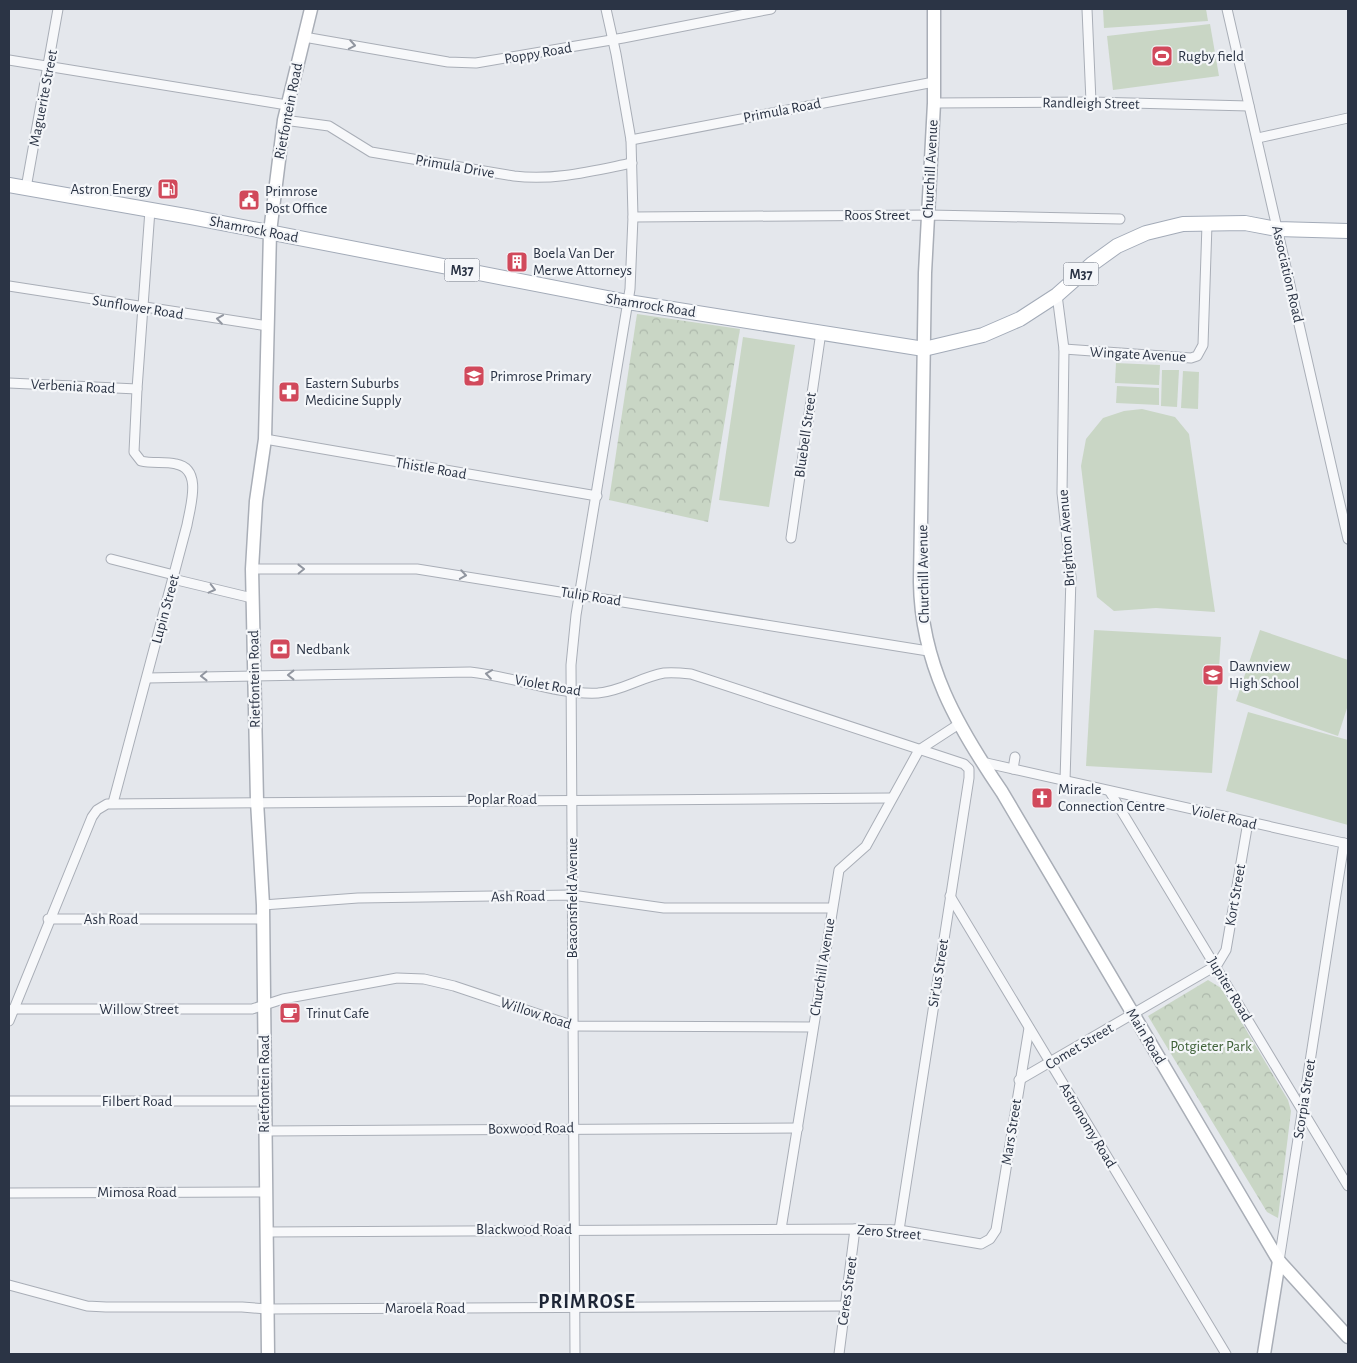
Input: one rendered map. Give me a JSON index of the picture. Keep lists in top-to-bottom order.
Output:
{
  "streets": {
    "main road": ["Shamrock Road", "M37"],
    "street": [
      "Poppy Road",
      "Maguerite Street",
      "Randleigh Street",
      "Primula Road",
      "Rietfontein Road",
      "Primula Drive",
      "Churchill Avenue",
      "Roos Street",
      "Association Road",
      "Sunflower Road",
      "Wingate Avenue",
      "Verbenia Road",
      "Bluebell Street",
      "Thistle Road",
      "Brighton Avenue",
      "Tulip Road",
      "Lupin Street",
      "Violet Road",
      "Poplar Road",
      "Kort Street",
      "Ash Road",
      "Beaconsfield Avenue",
      "Sir'us Street",
      "Jupiter Road",
      "Willow Street",
      "Willow Road",
      "Main Road",
      "Comet Street",
      "Scorpia Street",
      "Filbert Road",
      "Astronomy Road",
      "Boxwood Road",
      "Mars Street",
      "Mimosa Road",
      "Blackwood Road",
      "Zero Street",
      "Ceres Street",
      "Maroela Road"
    ]
  },
  "crossings": [
    ["Poppy Road", "Rietfontein Road"],
    ["Poppy Road", "Beaconsfield Avenue"],
    ["Maguerite Street", "Shamrock Road"],
    ["Randleigh Street", "Churchill Avenue"],
    ["Randleigh Street", "Association Road"],
    ["Primula Road", "Churchill Avenue"],
    ["Primula Road", "Beaconsfield Avenue"],
    ["Rietfontein Road", "Primula Drive"],
    ["Rietfontein Road", "Shamrock Road"],
    ["Rietfontein Road", "Sunflower Road"],
    ["Rietfontein Road", "Thistle Road"],
    ["Rietfontein Road", "Tulip Road"],
    ["Rietfontein Road", "Violet Road"],
    ["Rietfontein Road", "Poplar Road"],
    ["Rietfontein Road", "Ash Road"],
    ["Rietfontein Road", "Willow Street"],
    ["Rietfontein Road", "Willow Road"],
    ["Rietfontein Road", "Filbert Road"],
    ["Rietfontein Road", "Boxwood Road"],
    ["Rietfontein Road", "Mimosa Road"],
    ["Rietfontein Road", "Blackwood Road"],
    ["Rietfontein Road", "Maroela Road"],
    ["Primula Drive", "Beaconsfield Avenue"],
    ["Churchill Avenue", "Roos Street"],
    ["Churchill Avenue", "Shamrock Road"],
    ["Churchill Avenue", "Tulip Road"],
    ["Churchill Avenue", "Violet Road"],
    ["Churchill Avenue", "Poplar Road"],
    ["Churchill Avenue", "Ash Road"],
    ["Churchill Avenue", "Sir'us Street"],
    ["Churchill Avenue", "Willow Road"],
    ["Churchill Avenue", "Main Road"],
    ["Churchill Avenue", "Boxwood Road"],
    ["Churchill Avenue", "Blackwood Road"],
    ["Churchill Avenue", "Zero Street"],
    ["Roos Street", "Beaconsfield Avenue"],
    ["Shamrock Road", "Association Road"],
    ["Shamrock Road", "Wingate Avenue"],
    ["Shamrock Road", "Bluebell Street"],
    ["Shamrock Road", "Brighton Avenue"],
    ["Shamrock Road", "Lupin Street"],
    ["Shamrock Road", "Beaconsfield Avenue"],
    ["Sunflower Road", "Lupin Street"],
    ["Wingate Avenue", "Brighton Avenue"],
    ["Verbenia Road", "Lupin Street"],
    ["Thistle Road", "Beaconsfield Avenue"],
    ["Brighton Avenue", "Violet Road"],
    ["Tulip Road", "Beaconsfield Avenue"],
    ["Lupin Street", "Violet Road"],
    ["Lupin Street", "Poplar Road"],
    ["Violet Road", "Kort Street"],
    ["Violet Road", "Beaconsfield Avenue"],
    ["Violet Road", "Sir'us Street"],
    ["Violet Road", "Jupiter Road"],
    ["Violet Road", "Main Road"],
    ["Violet Road", "Scorpia Street"],
    ["Poplar Road", "Beaconsfield Avenue"],
    ["Kort Street", "Jupiter Road"],
    ["Kort Street", "Comet Street"],
    ["Ash Road", "Beaconsfield Avenue"],
    ["Beaconsfield Avenue", "Willow Road"],
    ["Beaconsfield Avenue", "Boxwood Road"],
    ["Beaconsfield Avenue", "Blackwood Road"],
    ["Beaconsfield Avenue", "Maroela Road"],
    ["Sir'us Street", "Astronomy Road"],
    ["Sir'us Street", "Zero Street"],
    ["Jupiter Road", "Comet Street"],
    ["Jupiter Road", "Scorpia Street"],
    ["Willow Street", "Willow Road"],
    ["Main Road", "Comet Street"],
    ["Main Road", "Scorpia Street"],
    ["Comet Street", "Astronomy Road"],
    ["Comet Street", "Mars Street"],
    ["Astronomy Road", "Mars Street"],
    ["Mars Street", "Zero Street"],
    ["Blackwood Road", "Zero Street"],
    ["Zero Street", "Ceres Street"],
    ["Ceres Street", "Maroela Road"]
  ],
  "one_way": [
    "Poppy Road",
    "Sunflower Road",
    "Tulip Road",
    "Violet Road"
  ],
  "districts": ["PRIMROSE"],
  "parks": ["Potgieter Park"],
  "places": {
    "sports": ["Rugby field"],
    "fuel station": ["Astron Energy"],
    "public building": ["Primrose Post Office"],
    "building": ["Boela Van Der Merwe Attorneys"],
    "school or university": ["Primrose Primary", "Dawnview High School"],
    "pharmacy": ["Eastern Suburbs Medicine Supply"],
    "bank": ["Nedbank"],
    "church": ["Miracle Connection Centre"],
    "cafe": ["Trinut Cafe"]
  }
}
